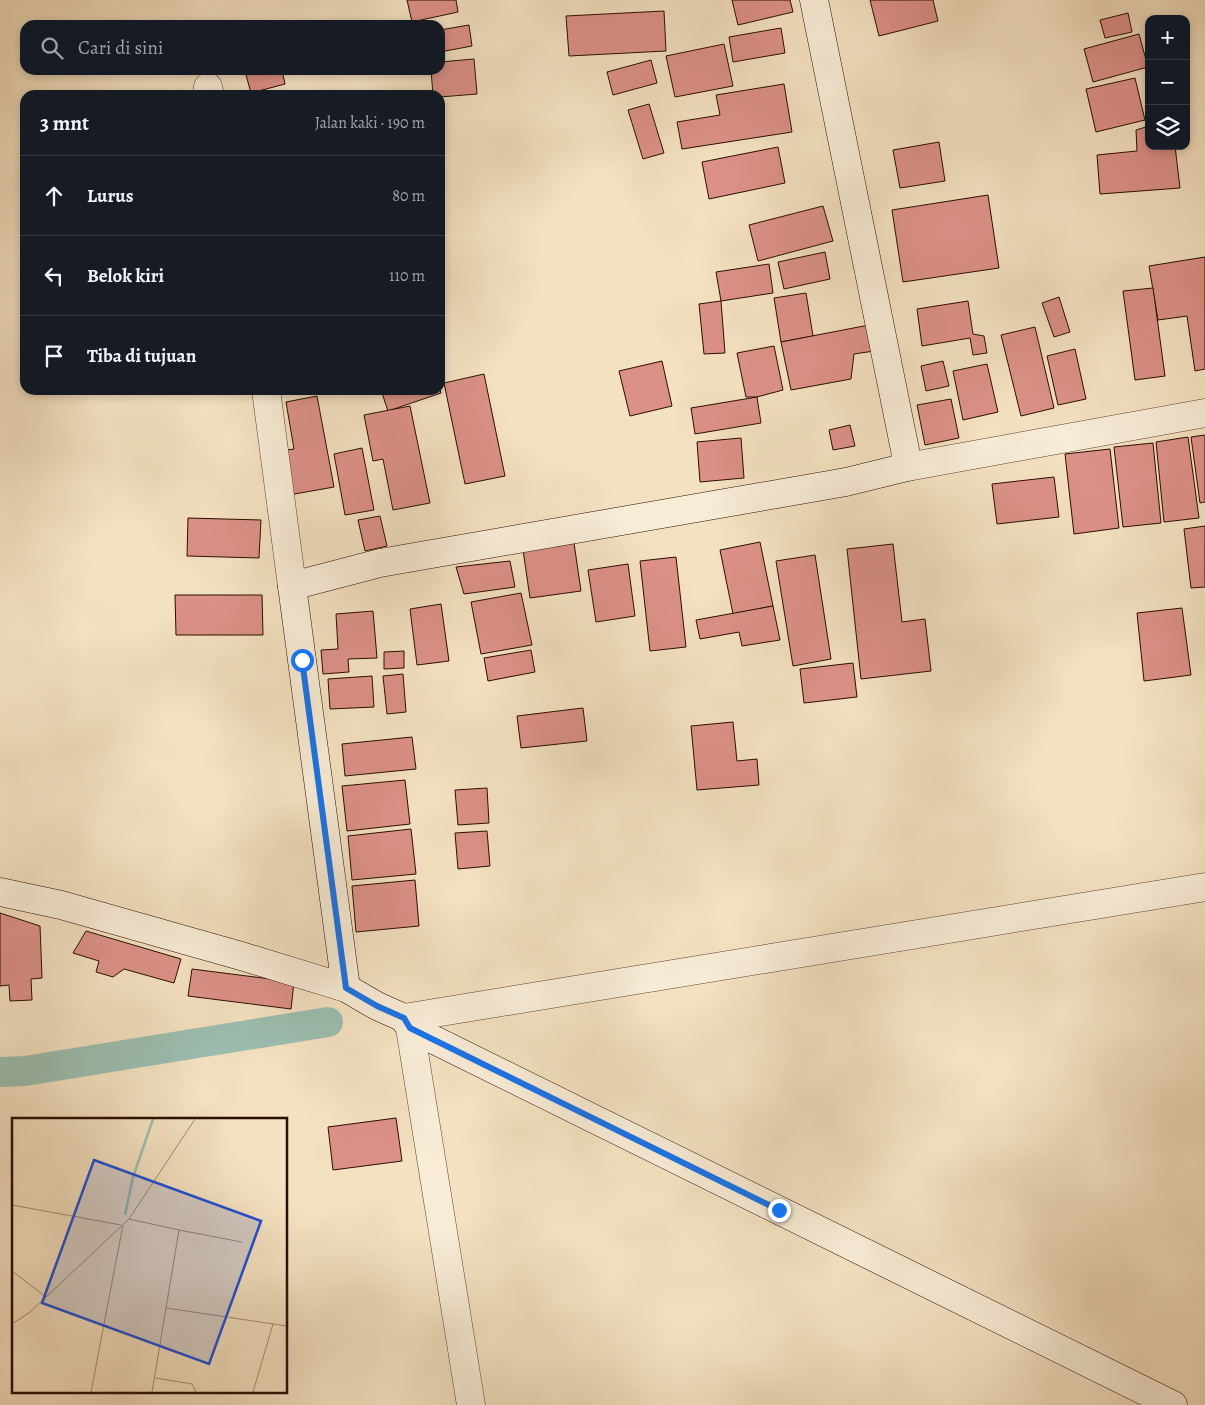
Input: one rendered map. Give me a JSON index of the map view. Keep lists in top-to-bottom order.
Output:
{
  "page": {
    "map_buttons": ["+", "−"],
    "search": "Cari di sini",
    "heading": ["3 mnt", "Jalan kaki · 190 m"],
    "list": [
      ["Lurus", "80 m"],
      ["Belok kiri", "110 m"],
      "Tiba di tujuan"
    ]
  }
}
